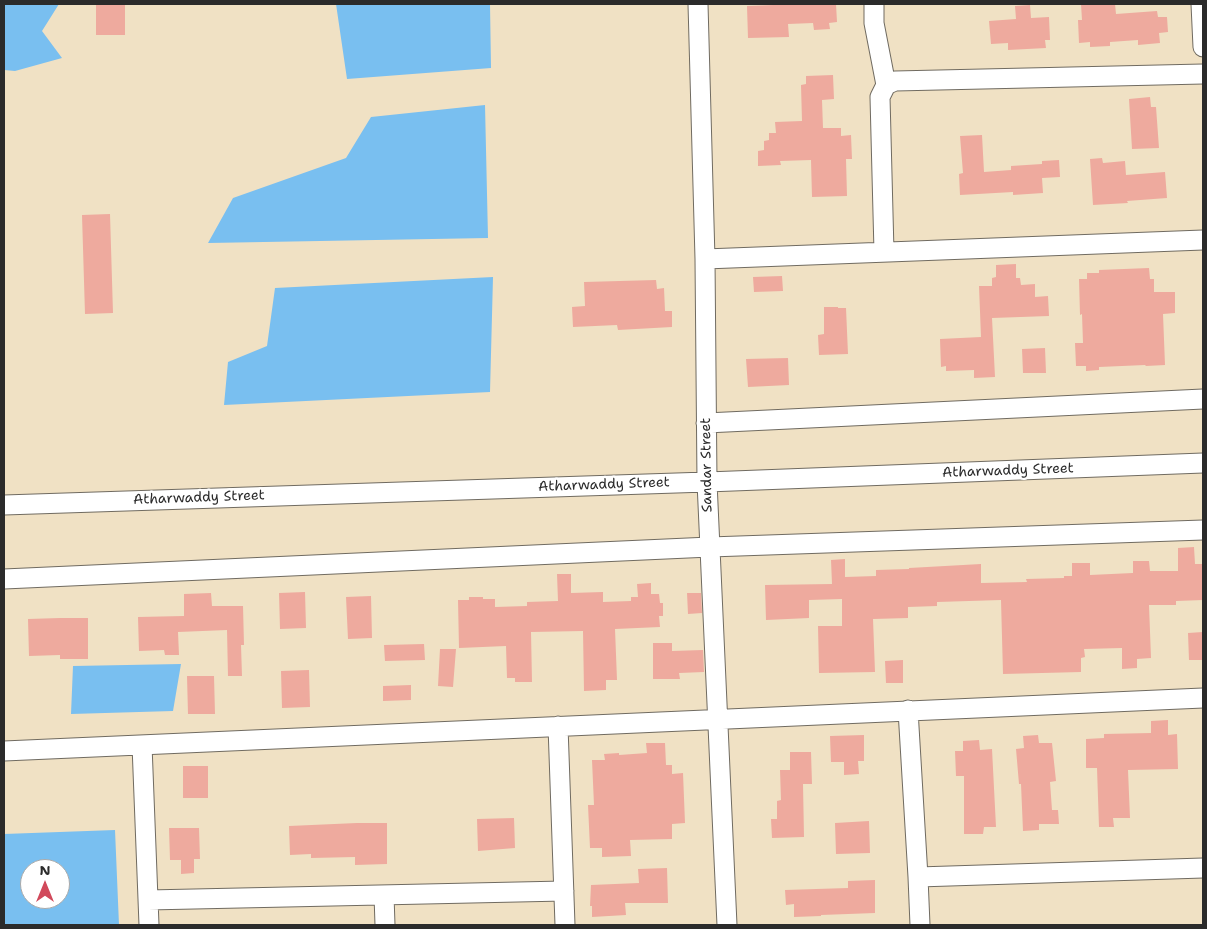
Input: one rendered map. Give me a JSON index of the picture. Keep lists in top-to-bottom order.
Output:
{
  "streets": {
    "street": ["Sandar Street", "Atharwaddy Street"]
  },
  "crossings": [
    ["Sandar Street", "Atharwaddy Street"]
  ],
  "north": "top"
}
